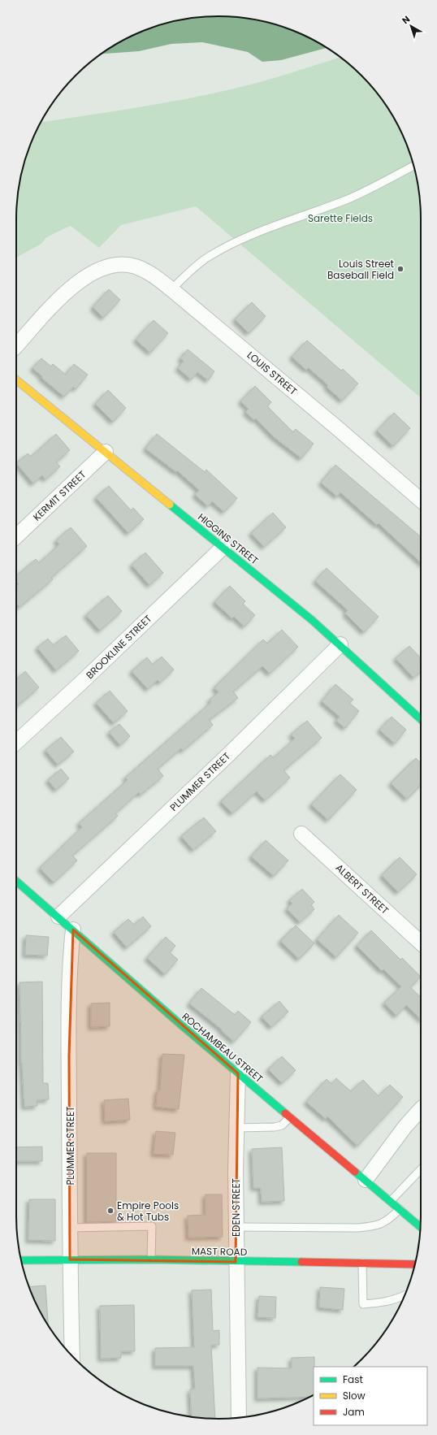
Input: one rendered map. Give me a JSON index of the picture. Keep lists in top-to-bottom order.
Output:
{
  "streets": {
    "street": [
      "LOUIS STREET",
      "KERMIT STREET",
      "HIGGINS STREET",
      "BROOKLINE STREET",
      "PLUMMER STREET",
      "ALBERT STREET",
      "ROCHAMBEAU STREET",
      "EDEN STREET",
      "MAST ROAD"
    ]
  },
  "crossings": [
    ["KERMIT STREET", "HIGGINS STREET"],
    ["HIGGINS STREET", "BROOKLINE STREET"],
    ["HIGGINS STREET", "PLUMMER STREET"],
    ["PLUMMER STREET", "ROCHAMBEAU STREET"],
    ["PLUMMER STREET", "MAST ROAD"],
    ["ROCHAMBEAU STREET", "EDEN STREET"],
    ["EDEN STREET", "MAST ROAD"]
  ],
  "parks": ["Sarette Fields"],
  "places": ["Louis Street Baseball Field", "Empire Pools & Hot Tubs"],
  "legend": ["Fast", "Slow", "Jam"],
  "north": "top left"
}
